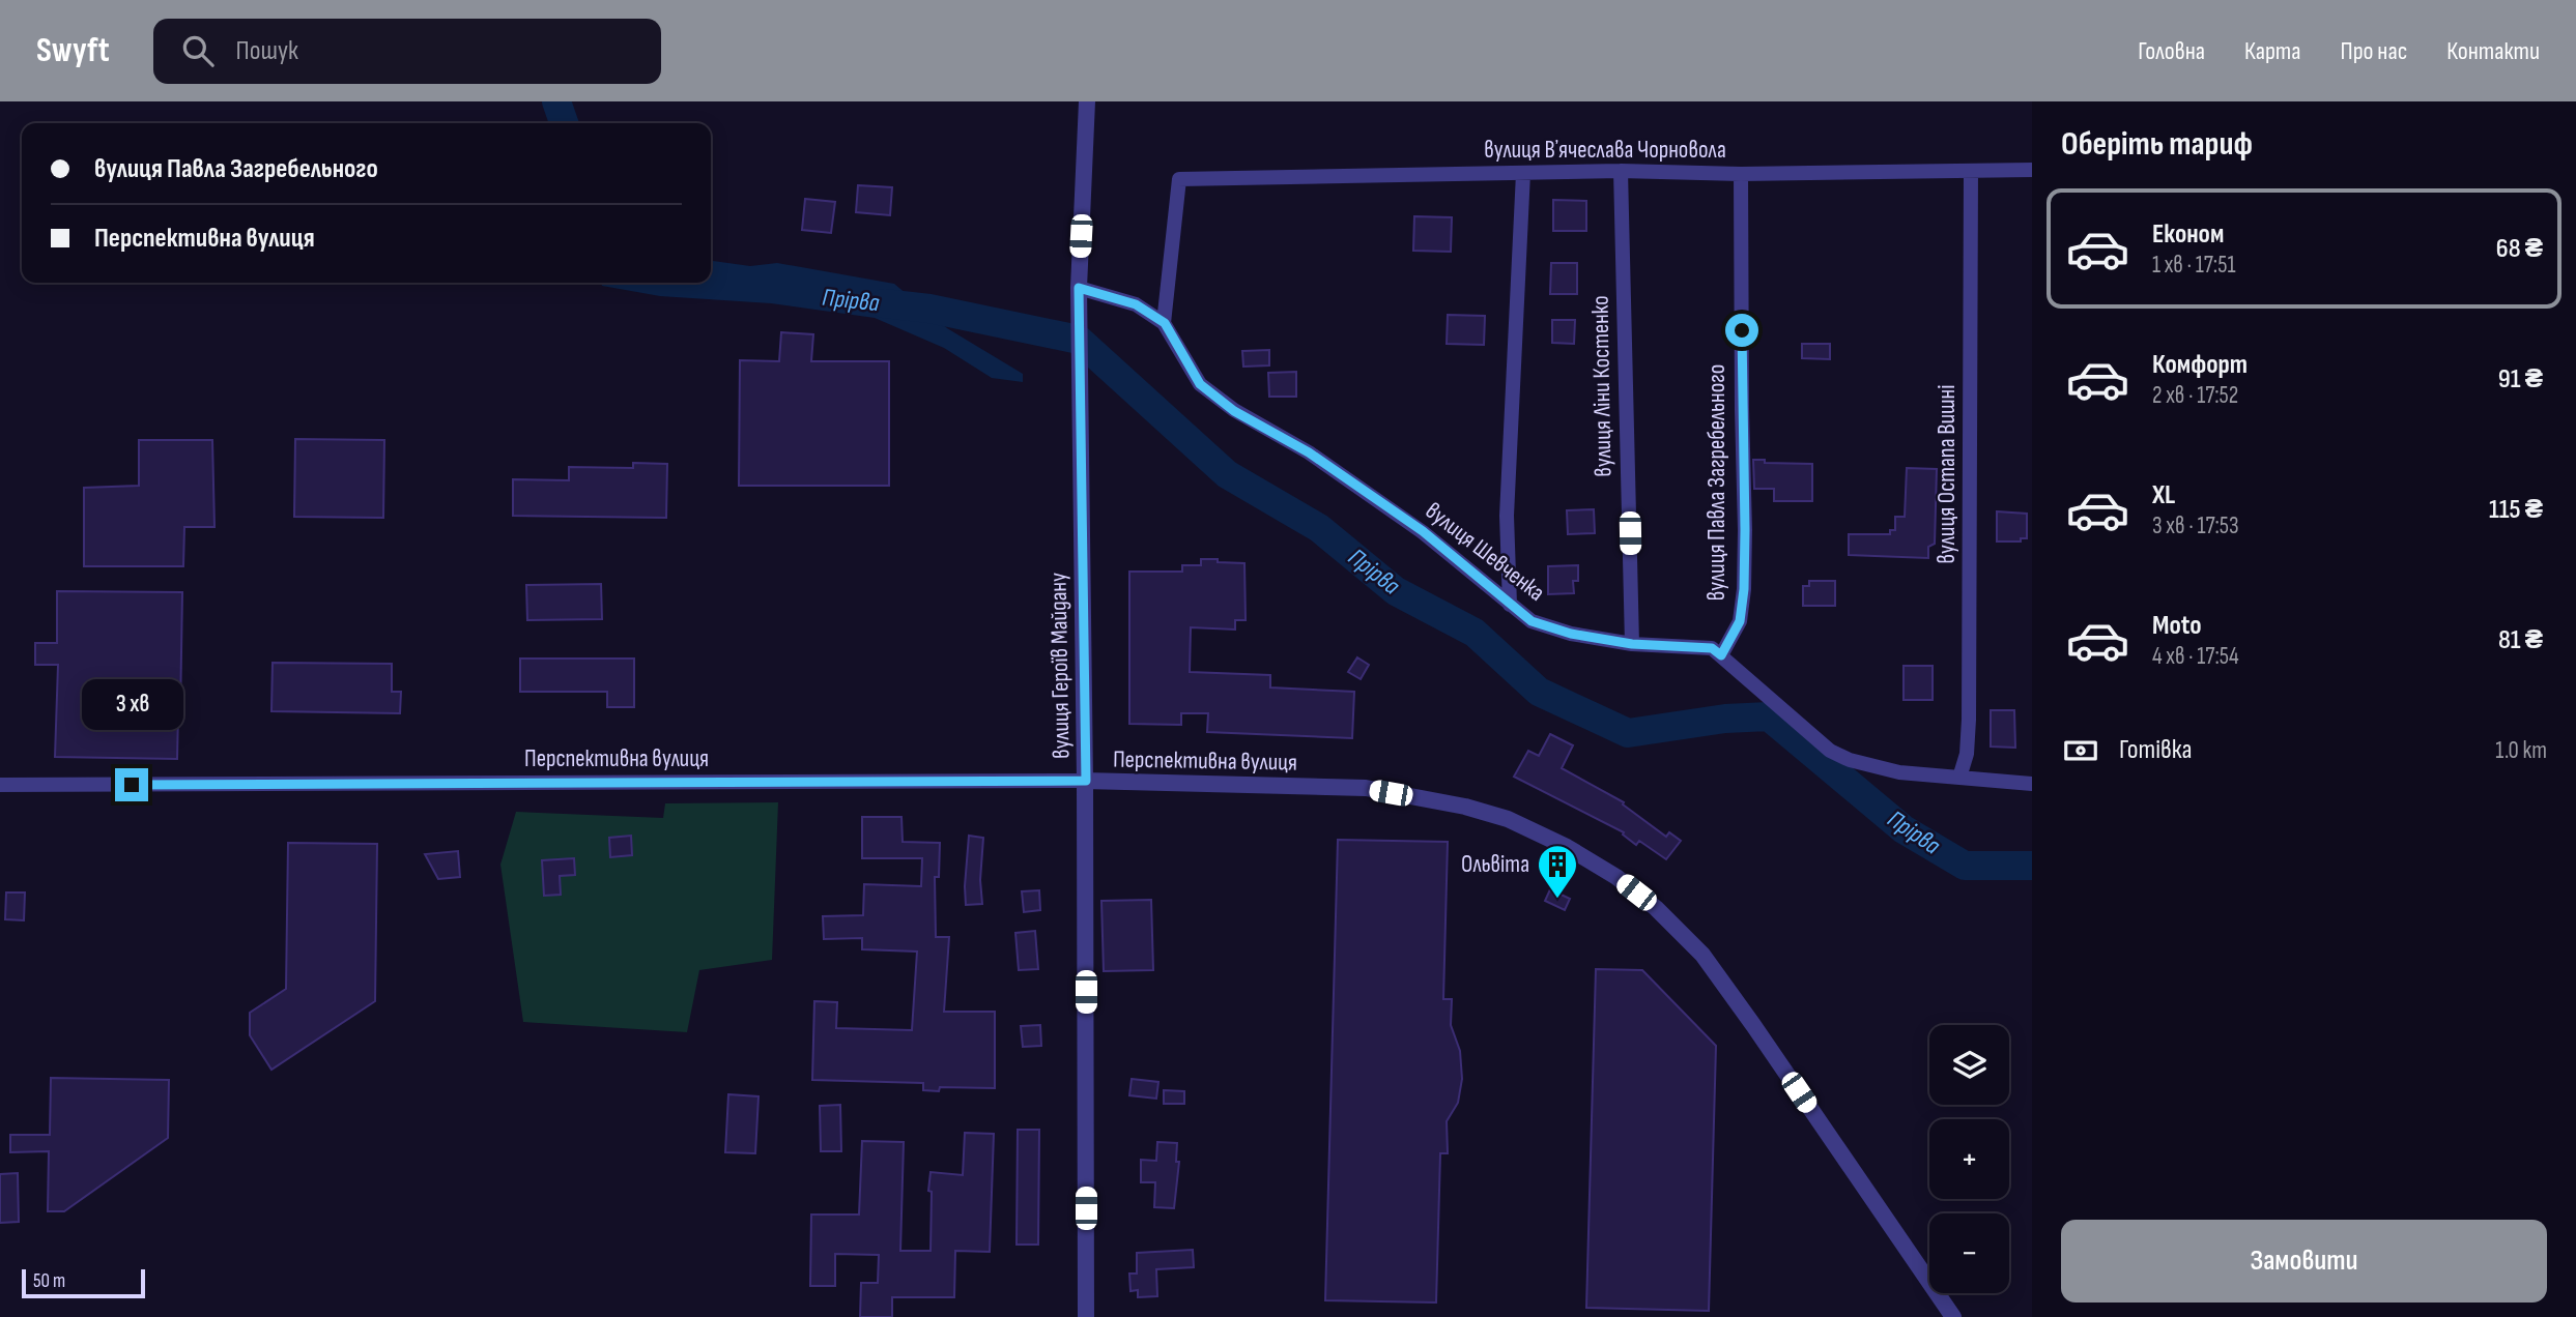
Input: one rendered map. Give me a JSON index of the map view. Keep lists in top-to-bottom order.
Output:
{
  "streets": {
    "street": [
      "вулиця Вʼячеслава Чорновола",
      "вулиця Ліни Костенко",
      "вулиця Остапа Вишні",
      "вулиця Павла Загребельного",
      "вулиця Шевченка",
      "вулиця Героїв Майдану",
      "Перспективна вулиця"
    ]
  },
  "crossings": [
    ["вулиця Вʼячеслава Чорновола", "вулиця Ліни Костенко"],
    ["вулиця Вʼячеслава Чорновола", "вулиця Остапа Вишні"],
    ["вулиця Вʼячеслава Чорновола", "вулиця Павла Загребельного"],
    ["вулиця Вʼячеслава Чорновола", "вулиця Шевченка"],
    ["вулиця Ліни Костенко", "вулиця Шевченка"],
    ["вулиця Остапа Вишні", "вулиця Шевченка"],
    ["вулиця Павла Загребельного", "вулиця Шевченка"],
    ["вулиця Шевченка", "вулиця Героїв Майдану"],
    ["вулиця Героїв Майдану", "Перспективна вулиця"]
  ],
  "water": ["Прірва"],
  "places": {
    "building": ["Ольвіта"]
  },
  "scale_bar": "50 m",
  "page": {
    "header": "Swyft",
    "search": "Пошук",
    "nav": [
      "Головна",
      "Карта",
      "Про нас",
      "Контакти"
    ],
    "heading": "Оберіть тариф",
    "banner": ["вулиця Павла Загребельного", "Перспективна вулиця"],
    "list": [
      {
        "name": "Економ",
        "note": "1 хв · 17:51",
        "value": "68 ₴"
      },
      {
        "name": "Комфорт",
        "note": "2 хв · 17:52",
        "value": "91 ₴"
      },
      {
        "name": "XL",
        "note": "3 хв · 17:53",
        "value": "115 ₴"
      },
      {
        "name": "Moto",
        "note": "4 хв · 17:54",
        "value": "81 ₴"
      }
    ],
    "bubble": "3 хв",
    "pay": ["Готівка", "1.0 km"],
    "map_buttons": ["+", "−"],
    "buttons": "Замовити",
    "scale": "50 m"
  }
}
